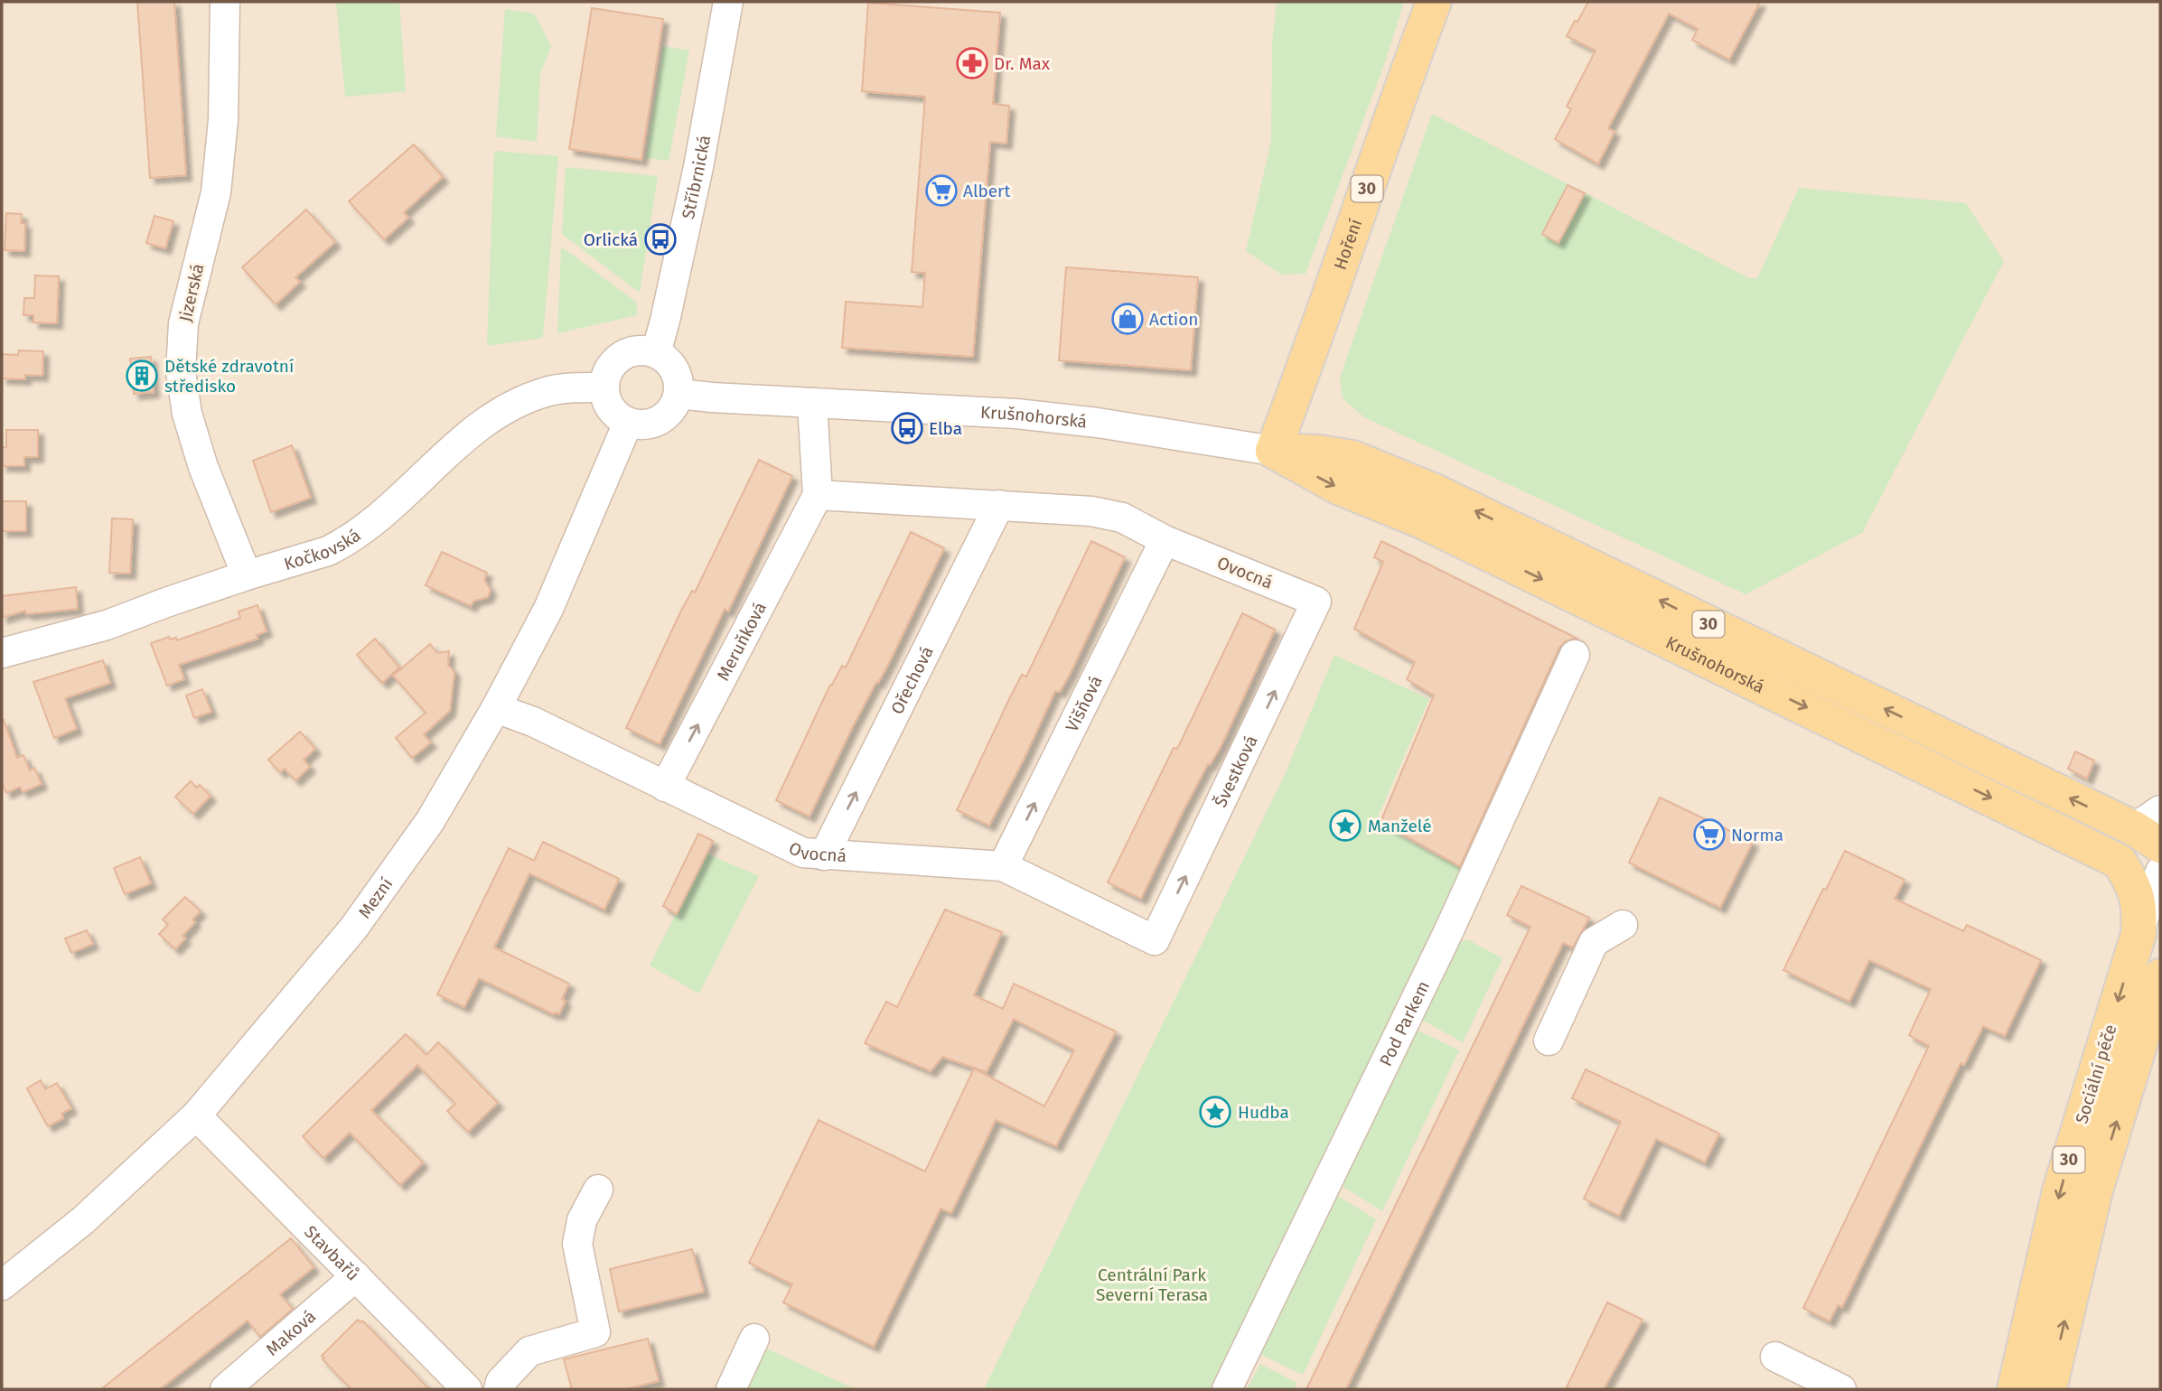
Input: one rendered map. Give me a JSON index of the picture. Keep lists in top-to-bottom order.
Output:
{
  "streets": {
    "main road": [
      "30",
      "Hoření",
      "Krušnohorská",
      "Sociální péče"
    ],
    "street": [
      "Stříbrnická",
      "Jizerská",
      "Kočkovská",
      "Ovocná",
      "Meruňková",
      "Ořechová",
      "Višňová",
      "Švestková",
      "Mezní",
      "Pod Parkem",
      "Stavbařů",
      "Maková"
    ]
  },
  "crossings": [
    ["Stříbrnická", "Krušnohorská"],
    ["Stříbrnická", "Kočkovská"],
    ["Stříbrnická", "Mezní"],
    ["30", "Krušnohorská"],
    ["30", "Sociální péče"],
    ["Hoření", "Krušnohorská"],
    ["Jizerská", "Kočkovská"],
    ["Krušnohorská", "Kočkovská"],
    ["Krušnohorská", "Mezní"],
    ["Krušnohorská", "Sociální péče"],
    ["Kočkovská", "Mezní"],
    ["Ovocná", "Meruňková"],
    ["Ovocná", "Ořechová"],
    ["Ovocná", "Višňová"],
    ["Ovocná", "Švestková"],
    ["Ovocná", "Mezní"],
    ["Mezní", "Stavbařů"],
    ["Stavbařů", "Maková"]
  ],
  "one_way": [
    "Meruňková",
    "Ořechová",
    "Višňová",
    "Švestková"
  ],
  "parks": ["Centrální Park Severní Terasa"],
  "places": {
    "pharmacy": ["Dr. Max"],
    "supermarket": ["Albert", "Norma"],
    "bus stop": ["Orlická", "Elba"],
    "shop": ["Action"],
    "building": ["Dětské zdravotní středisko"],
    "place": ["Manželé", "Hudba"]
  }
}
